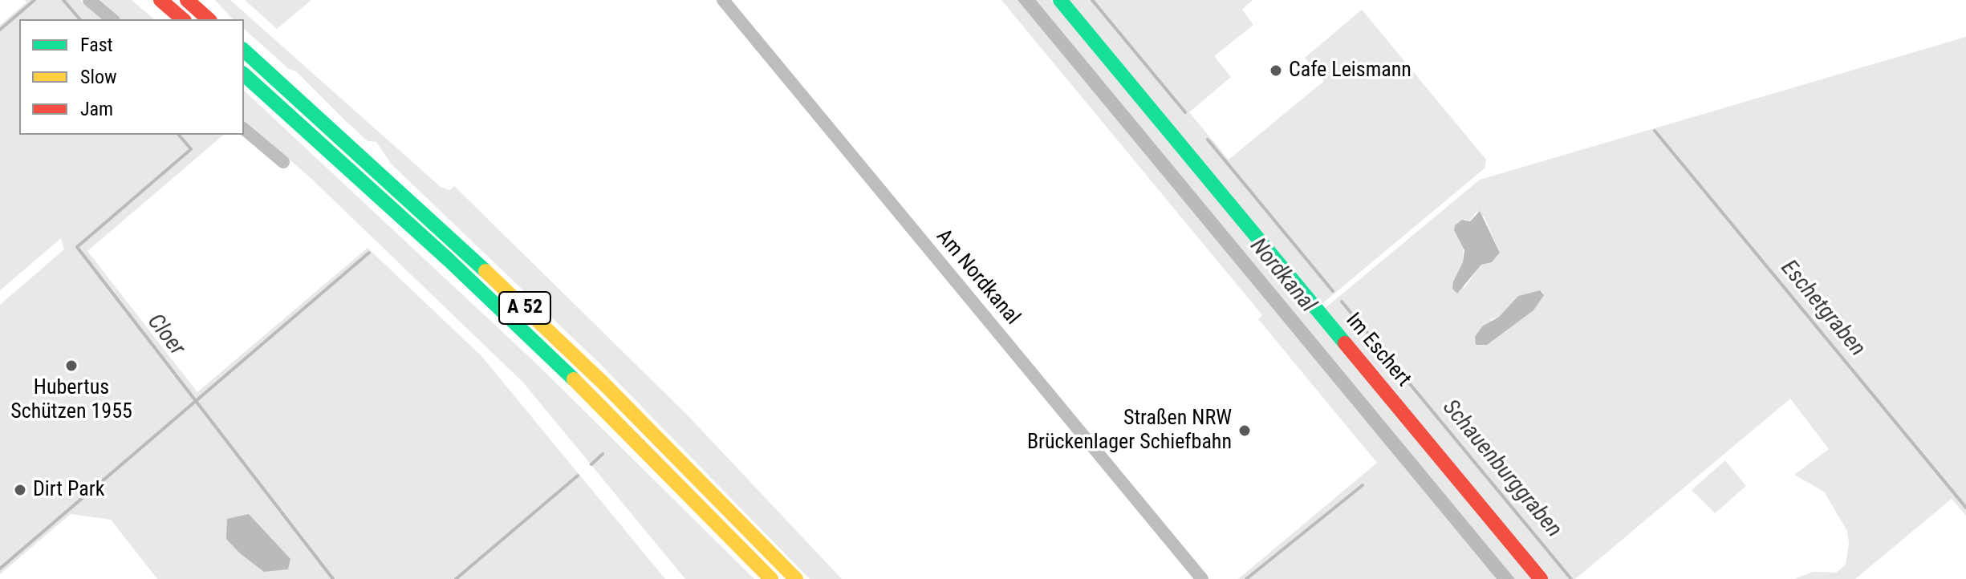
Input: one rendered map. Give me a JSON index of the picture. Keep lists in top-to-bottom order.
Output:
{
  "streets": {
    "main road": ["A 52", "Im Eschert"],
    "street": ["Am Nordkanal"]
  },
  "water": [
    "Nordkanal",
    "Eschetgraben",
    "Cloer",
    "Schauenburggraben"
  ],
  "places": [
    "Cafe Leismann",
    "Hubertus Schützen 1955",
    "Straßen NRW Brückenlager Schiefbahn",
    "Dirt Park"
  ],
  "legend": ["Fast", "Slow", "Jam"]
}
